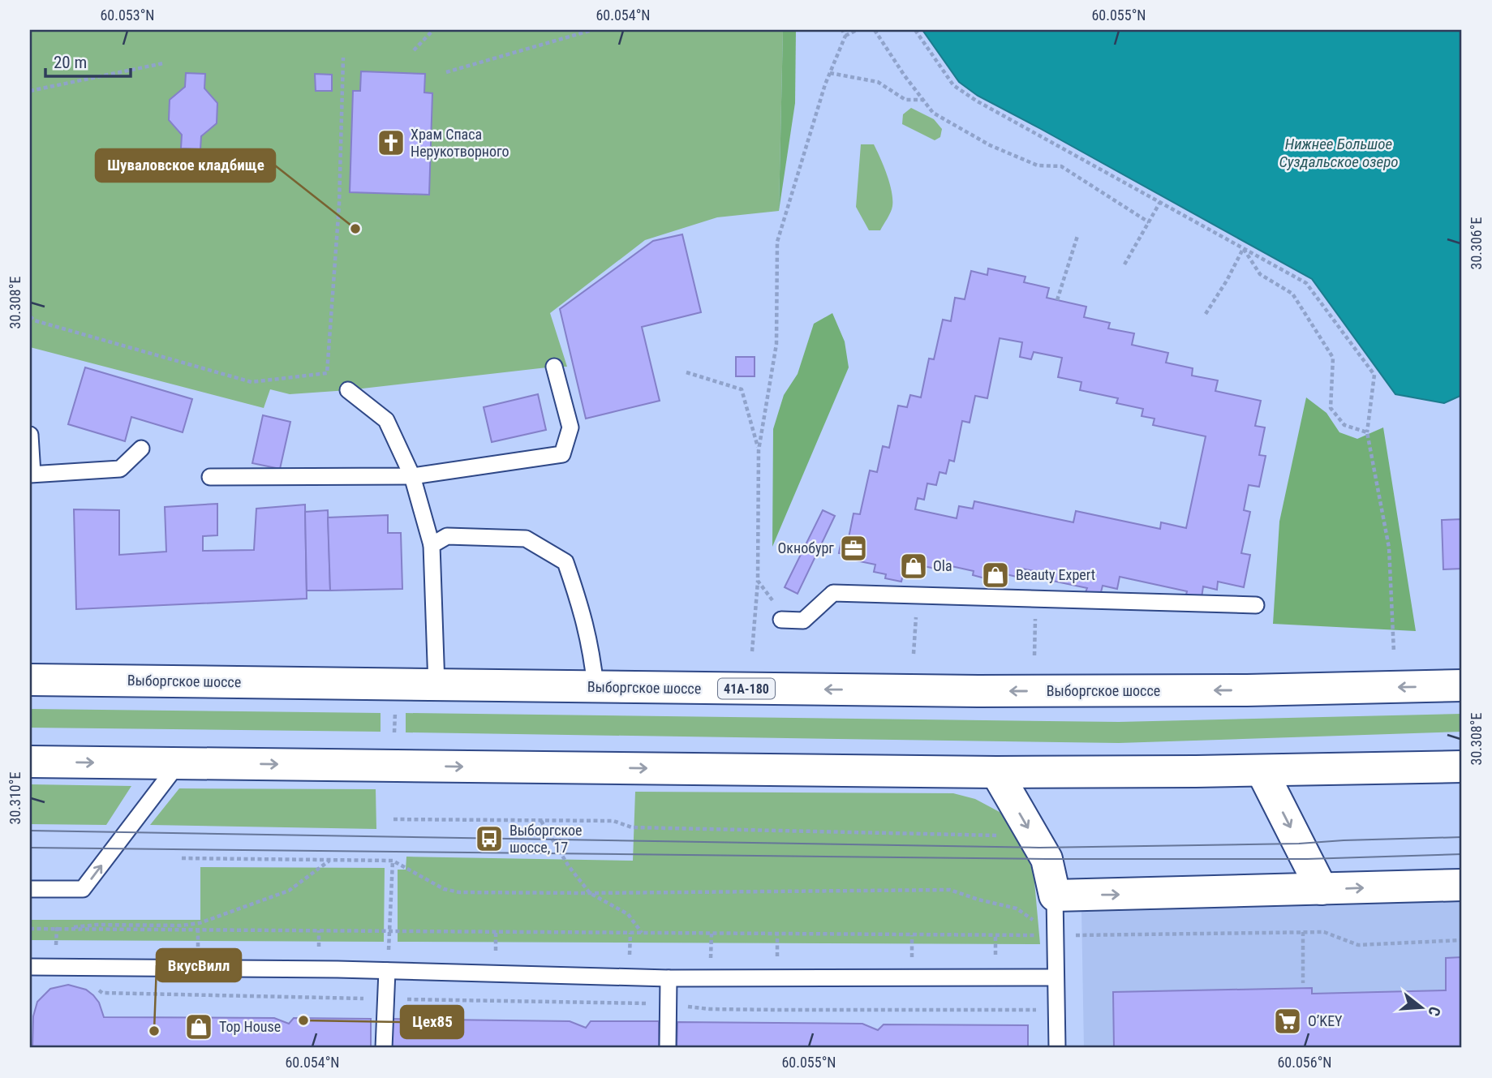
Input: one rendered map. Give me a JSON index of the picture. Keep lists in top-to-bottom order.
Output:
{
  "streets": {
    "main road": ["Выборгское шоссе", "41А-180"]
  },
  "water": ["Нижнее Большое Суздальское озеро"],
  "places": {
    "church": ["Храм Спаса Нерукотворного"],
    "other": ["Шуваловское кладбище", "Цех85", "ВкусВилл"],
    "office": ["Окнобург"],
    "shop": ["Ola", "Beauty Expert", "Top House"],
    "bus stop": ["Выборгское шоссе, 17"],
    "supermarket": ["O’KEY"]
  },
  "scale_bar": "20 m",
  "north": "right",
  "coordinates": [
    "60.053°N",
    "60.054°N",
    "60.055°N",
    "30.306°E",
    "30.308°E",
    "30.310°E",
    "60.056°N"
  ]
}
